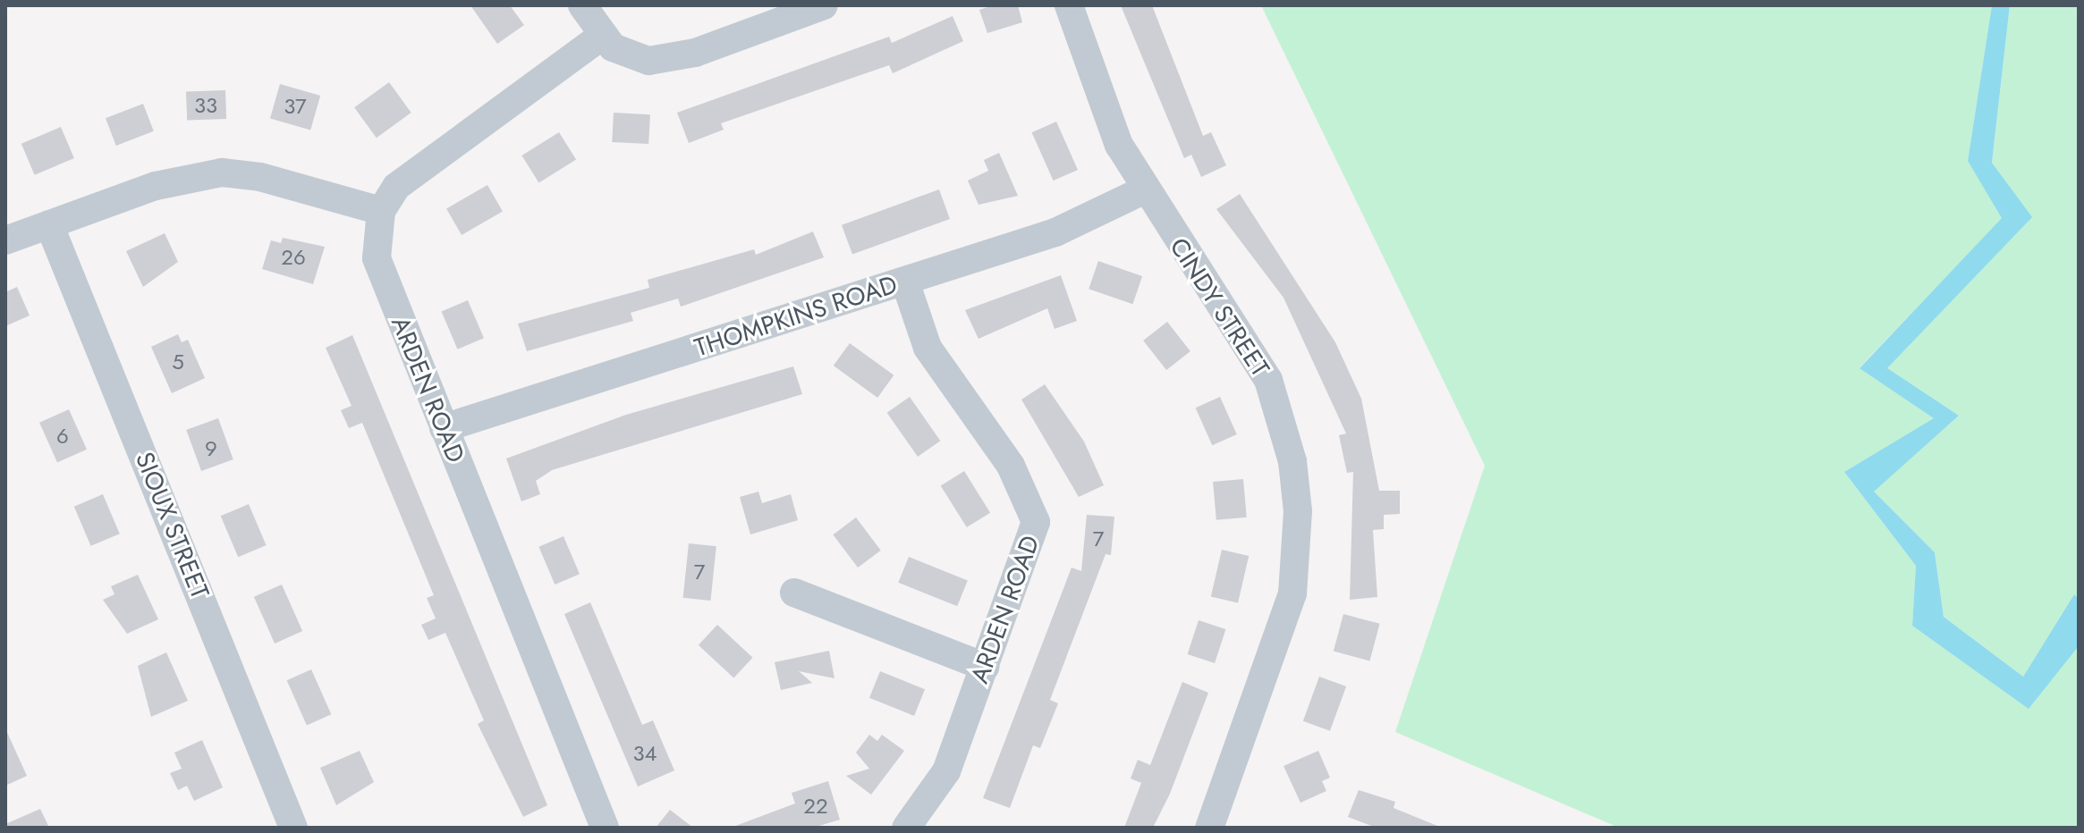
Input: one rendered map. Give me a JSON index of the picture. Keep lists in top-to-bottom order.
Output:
{
  "streets": {
    "street": [
      "CINDY STREET",
      "THOMPKINS ROAD",
      "ARDEN ROAD",
      "SIOUX STREET"
    ]
  },
  "crossings": [
    ["CINDY STREET", "THOMPKINS ROAD"],
    ["THOMPKINS ROAD", "ARDEN ROAD"]
  ],
  "house_numbers": [
    "33",
    "37",
    "26",
    "5",
    "6",
    "9",
    "7",
    "7",
    "34",
    "22"
  ]
}
